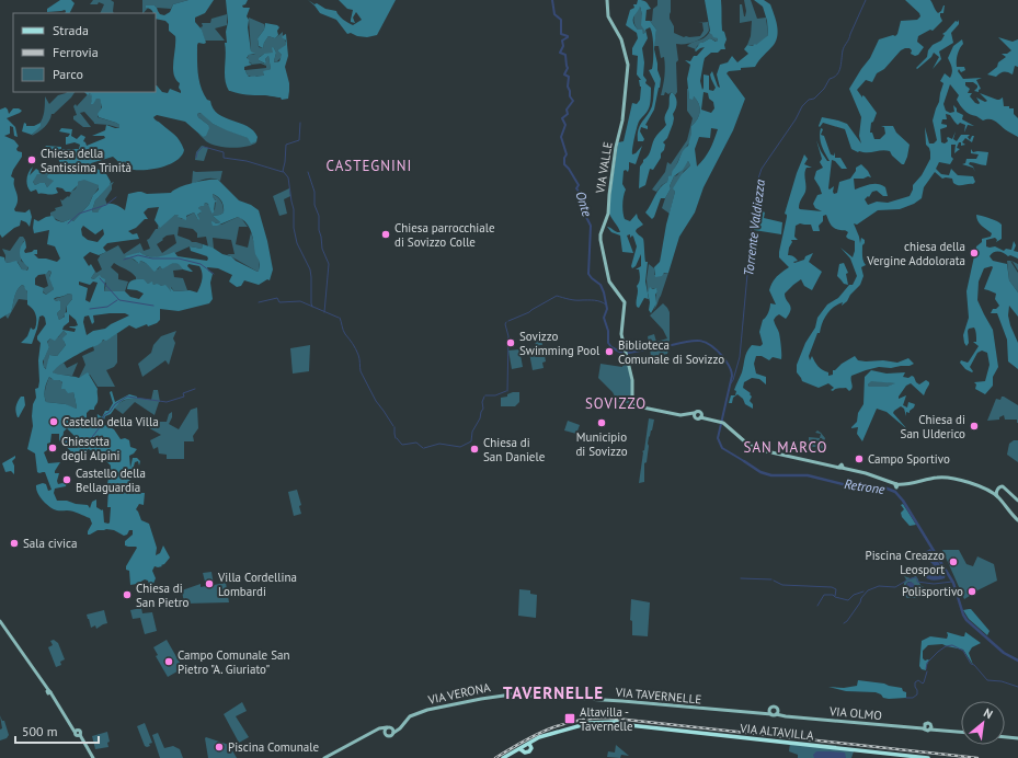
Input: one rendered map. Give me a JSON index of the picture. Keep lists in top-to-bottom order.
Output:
{
  "streets": {
    "main road": [
      "VIA VALLE",
      "VIA VERONA",
      "VIA TAVERNELLE",
      "VIA OLMO",
      "VIA ALTAVILLA"
    ]
  },
  "crossings": [
    ["VIA VERONA", "VIA TAVERNELLE"],
    ["VIA TAVERNELLE", "VIA OLMO"]
  ],
  "districts": [
    "CASTEGNINI",
    "SOVIZZO",
    "SAN MARCO",
    "TAVERNELLE"
  ],
  "water": ["Onte", "Torrente Valdiezza", "Retrone"],
  "places": {
    "other": [
      "Chiesa della Santissima Trinità",
      "Chiesa parrocchiale di Sovizzo Colle",
      "chiesa della Vergine Addolorata",
      "Sovizzo Swimming Pool",
      "Biblioteca Comunale di Sovizzo",
      "Castello della Villa",
      "Municipio di Sovizzo",
      "Chiesa di San Ulderico",
      "Chiesetta degli Alpini",
      "Chiesa di San Daniele",
      "Campo Sportivo",
      "Castello della Bellaguardia",
      "Sala civica",
      "Piscina Creazzo Leosport",
      "Villa Cordellina Lombardi",
      "Polisportivo",
      "Chiesa di San Pietro",
      "Campo Comunale San Pietro \"A. Giuriato\"",
      "Piscina Comunale"
    ],
    "transit": ["Altavilla - Tavernelle"]
  },
  "legend": ["Strada", "Ferrovia", "Parco"],
  "scale_bar": "500 m",
  "north": "top right"
}
